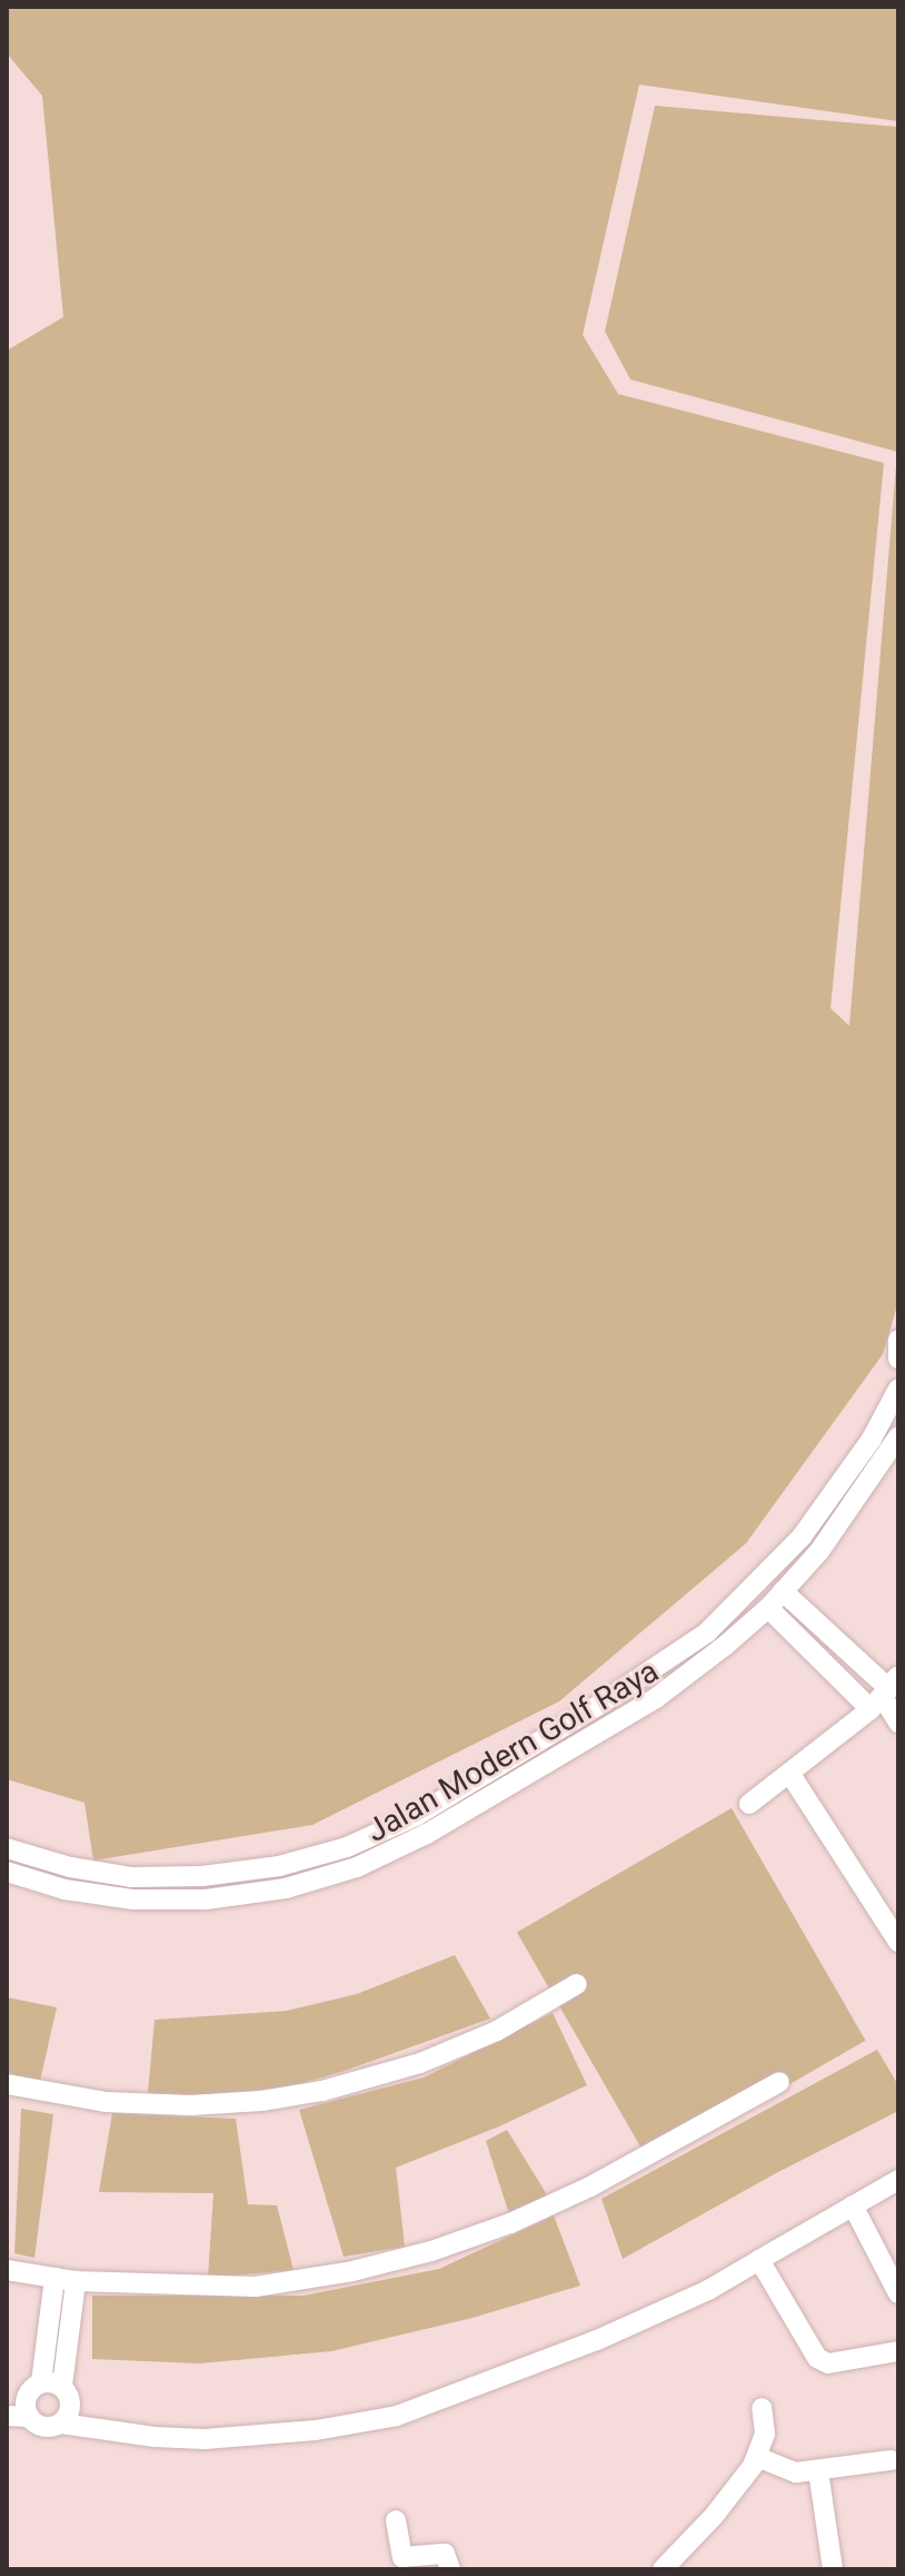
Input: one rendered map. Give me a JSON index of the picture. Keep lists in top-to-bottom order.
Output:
{
  "streets": {
    "street": ["Jalan Modern Golf Raya"]
  }
}
